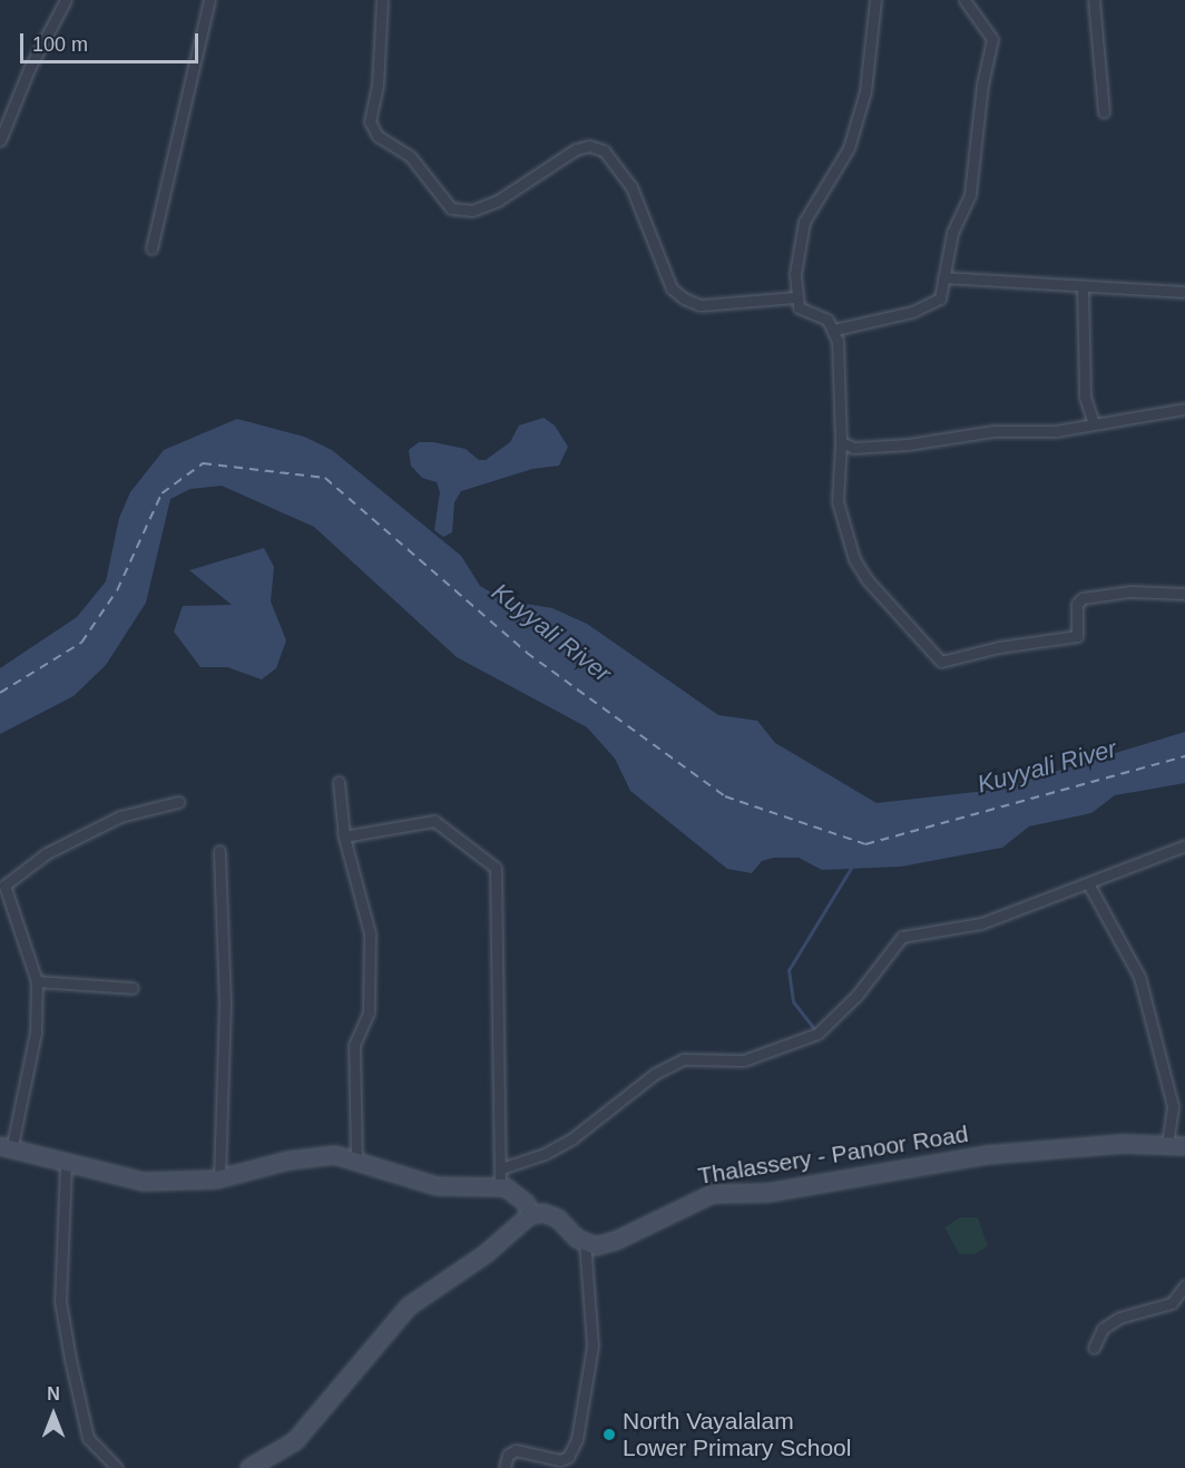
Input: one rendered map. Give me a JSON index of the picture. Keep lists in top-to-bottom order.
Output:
{
  "streets": {
    "main road": ["Thalassery - Panoor Road"]
  },
  "water": ["Kuyyali River"],
  "places": ["North Vayalalam Lower Primary School"],
  "scale_bar": "100 m",
  "north": "top"
}
